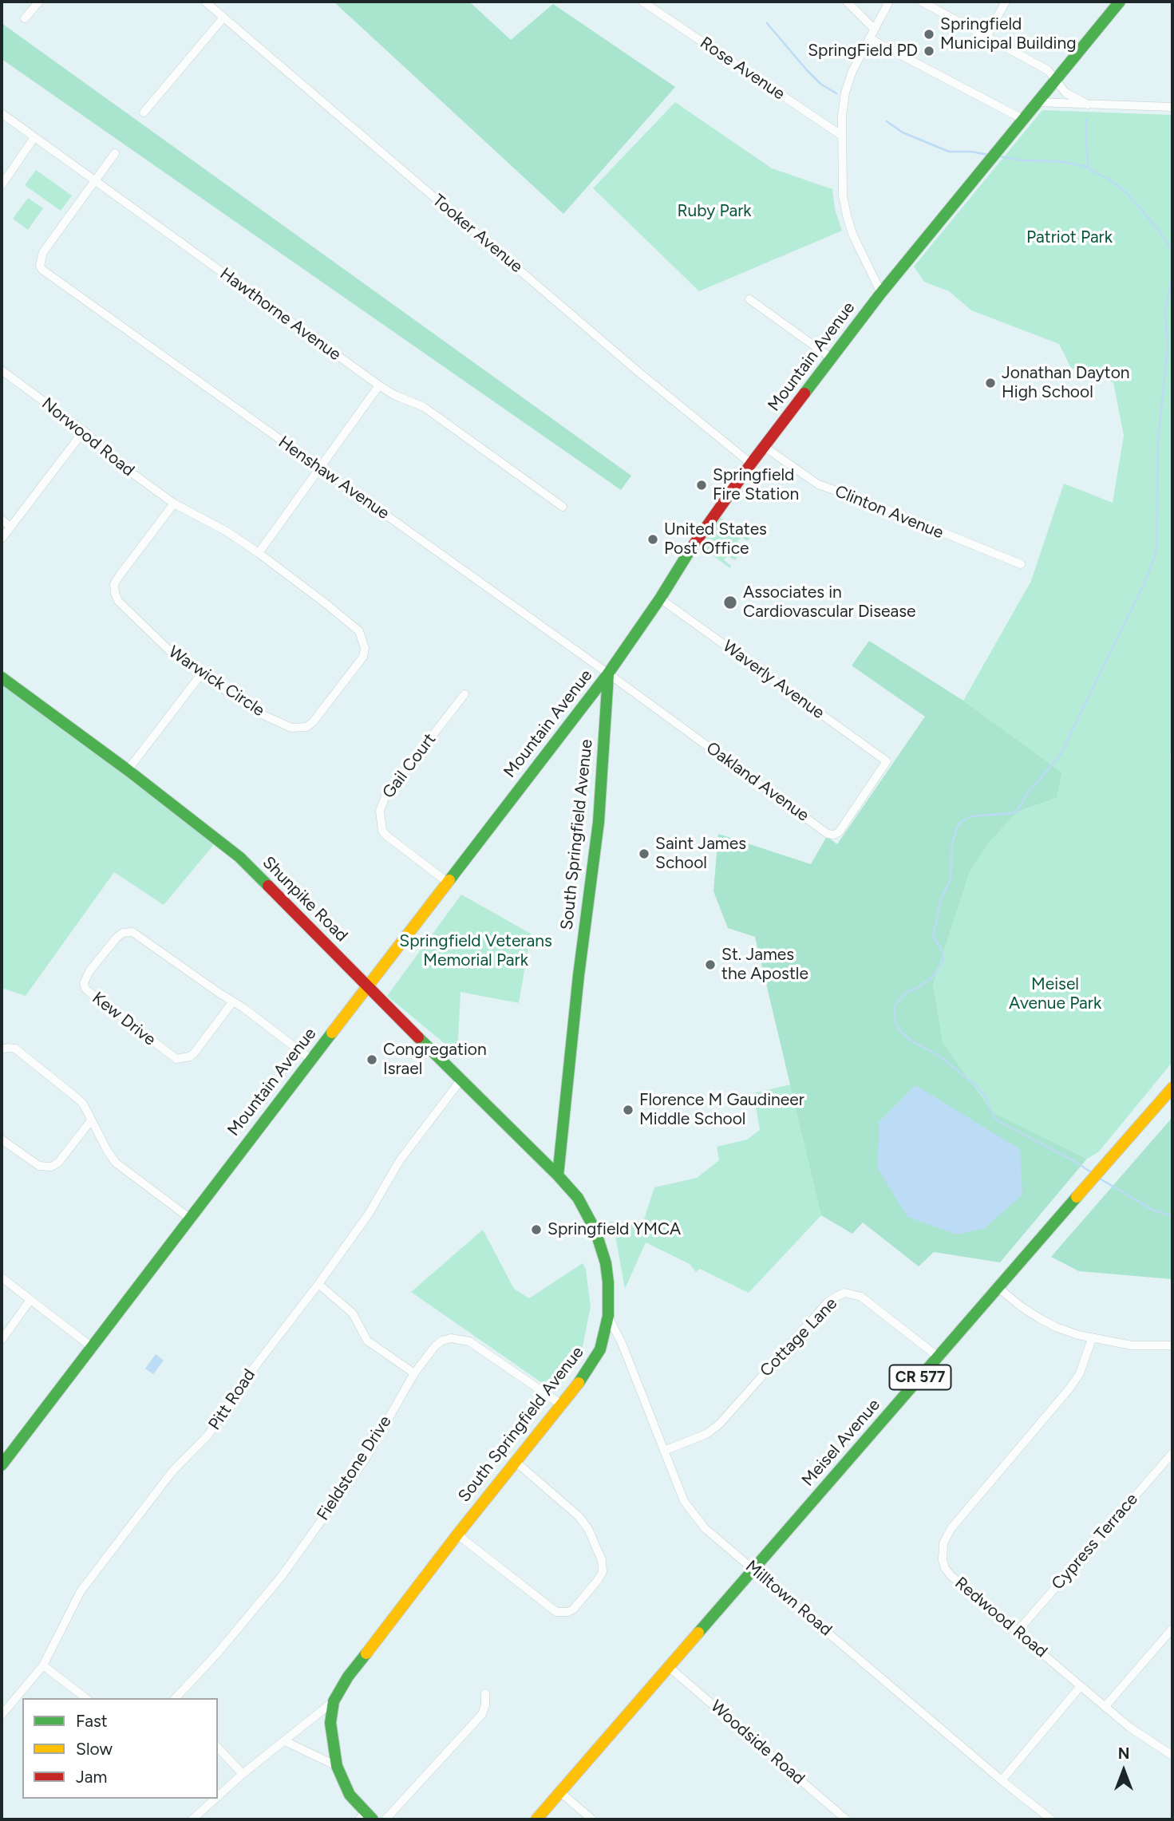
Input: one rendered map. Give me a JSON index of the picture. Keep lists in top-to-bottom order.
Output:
{
  "streets": {
    "street": [
      "Rose Avenue",
      "Tooker Avenue",
      "Hawthorne Avenue",
      "Mountain Avenue",
      "Norwood Road",
      "Henshaw Avenue",
      "Clinton Avenue",
      "Waverly Avenue",
      "Warwick Circle",
      "Gail Court",
      "Oakland Avenue",
      "South Springfield Avenue",
      "Shunpike Road",
      "Kew Drive",
      "Cottage Lane",
      "CR 577",
      "Pitt Road",
      "Meisel Avenue",
      "Fieldstone Drive",
      "Cypress Terrace",
      "Milltown Road",
      "Redwood Road",
      "Woodside Road"
    ]
  },
  "crossings": [
    ["Tooker Avenue", "Mountain Avenue"],
    ["Hawthorne Avenue", "Henshaw Avenue"],
    ["Mountain Avenue", "Henshaw Avenue"],
    ["Mountain Avenue", "Clinton Avenue"],
    ["Mountain Avenue", "Waverly Avenue"],
    ["Mountain Avenue", "Gail Court"],
    ["Mountain Avenue", "Oakland Avenue"],
    ["Mountain Avenue", "South Springfield Avenue"],
    ["Mountain Avenue", "Shunpike Road"],
    ["Mountain Avenue", "Kew Drive"],
    ["Norwood Road", "Warwick Circle"],
    ["Henshaw Avenue", "Oakland Avenue"],
    ["Henshaw Avenue", "South Springfield Avenue"],
    ["Waverly Avenue", "Oakland Avenue"],
    ["Oakland Avenue", "South Springfield Avenue"],
    ["South Springfield Avenue", "Shunpike Road"],
    ["South Springfield Avenue", "Fieldstone Drive"],
    ["South Springfield Avenue", "Milltown Road"],
    ["Shunpike Road", "Pitt Road"],
    ["Cottage Lane", "Meisel Avenue"],
    ["Cottage Lane", "Milltown Road"],
    ["Meisel Avenue", "Milltown Road"],
    ["Meisel Avenue", "Woodside Road"],
    ["Cypress Terrace", "Redwood Road"]
  ],
  "parks": [
    "Ruby Park",
    "Patriot Park",
    "Springfield Veterans Memorial Park",
    "Meisel Avenue Park"
  ],
  "places": [
    "Springfield Municipal Building",
    "SpringField PD",
    "Jonathan Dayton High School",
    "Springfield Fire Station",
    "United States Post Office",
    "Associates in Cardiovascular Disease",
    "Saint James School",
    "St. James the Apostle",
    "Congregation Israel",
    "Florence M Gaudineer Middle School",
    "Springfield YMCA"
  ],
  "legend": ["Fast", "Slow", "Jam"],
  "north": "top"
}
